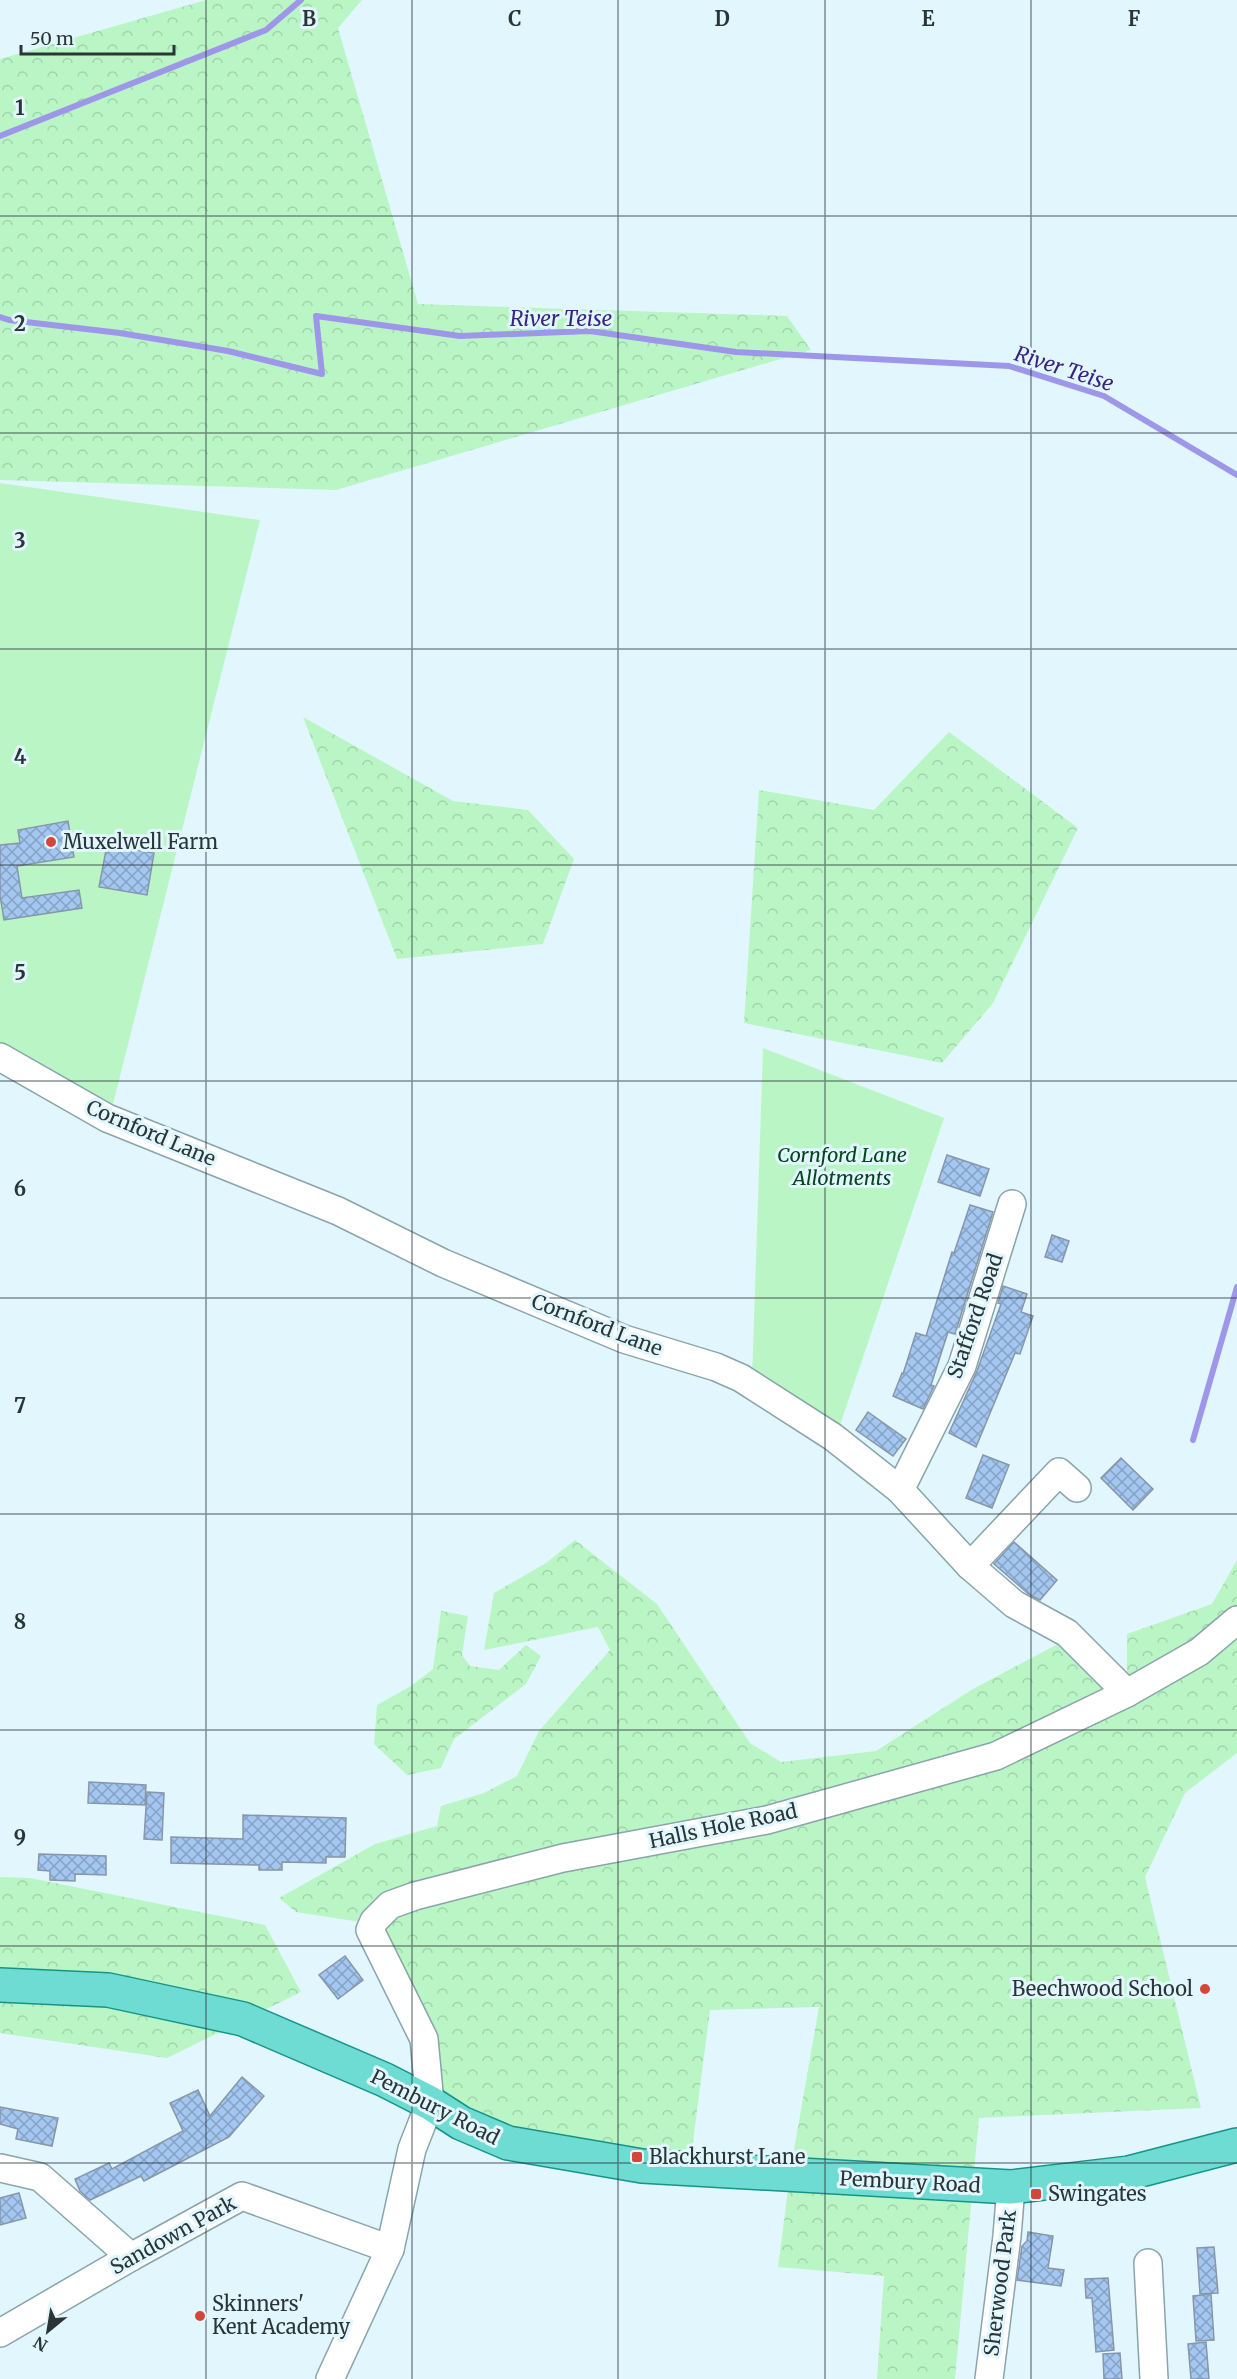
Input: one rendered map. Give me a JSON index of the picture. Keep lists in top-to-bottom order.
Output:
{
  "streets": {
    "main road": ["Pembury Road"],
    "street": [
      "Cornford Lane",
      "Stafford Road",
      "Halls Hole Road",
      "Sandown Park",
      "Sherwood Park"
    ]
  },
  "crossings": [
    ["Cornford Lane", "Stafford Road"],
    ["Cornford Lane", "Halls Hole Road"],
    ["Halls Hole Road", "Pembury Road"],
    ["Pembury Road", "Sherwood Park"]
  ],
  "water": ["River Teise"],
  "parks": ["Cornford Lane Allotments"],
  "places": {
    "other": ["Muxelwell Farm", "Beechwood School", "Skinners' Kent Academy"],
    "transit": ["Blackhurst Lane", "Swingates"]
  },
  "scale_bar": "50 m",
  "north": "bottom left",
  "grid": {
    "columns": [
      "B",
      "C",
      "D",
      "E",
      "F"
    ],
    "rows": [
      "1",
      "2",
      "3",
      "4",
      "5",
      "6",
      "7",
      "8",
      "9"
    ]
  }
}
